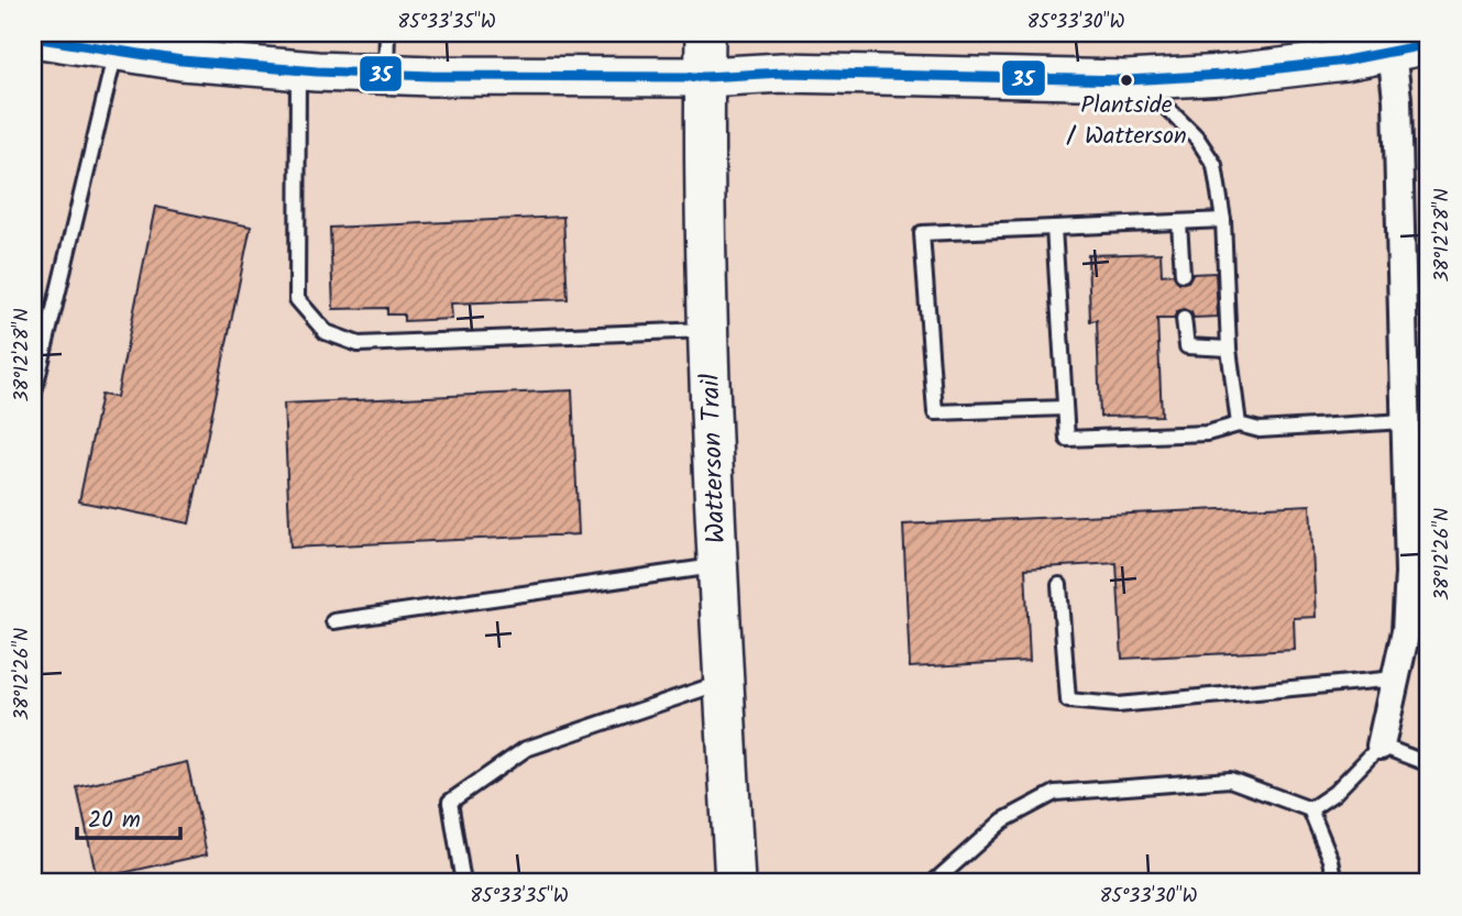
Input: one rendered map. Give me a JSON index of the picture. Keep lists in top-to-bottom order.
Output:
{
  "streets": {
    "street": ["Watterson Trail"]
  },
  "places": ["Plantside / Watterson"],
  "lines": ["transit line 35"],
  "scale_bar": "20 m",
  "coordinates": [
    "85°33'35\"W",
    "85°33'30\"W",
    "38°12'28\"N",
    "38°12'26\"N"
  ]
}
